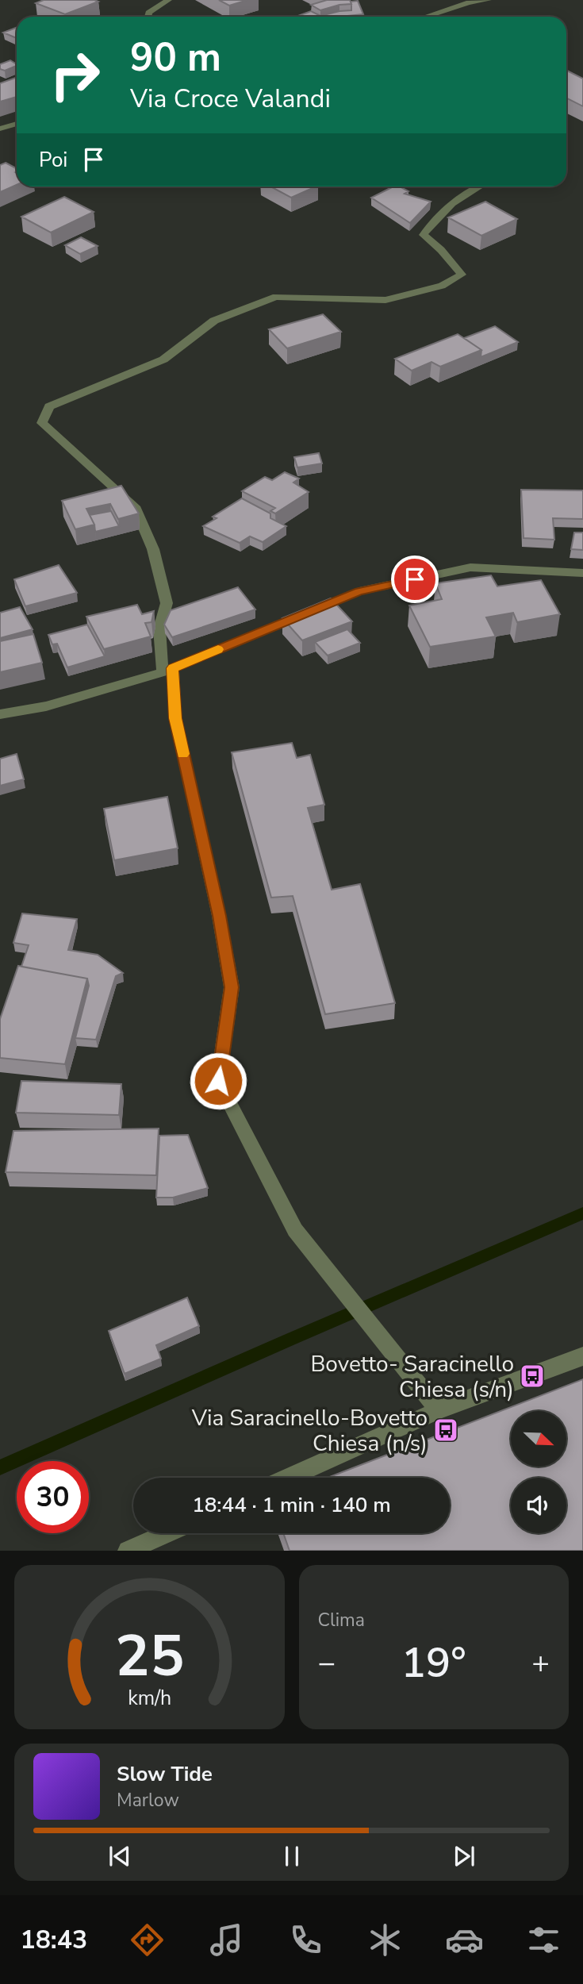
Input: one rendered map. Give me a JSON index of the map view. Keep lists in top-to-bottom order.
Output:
{
  "places": {
    "bus stop": ["Bovetto- Saracinello Chiesa (s/n)", "Via Saracinello-Bovetto Chiesa (n/s)"]
  },
  "north": "bottom right",
  "page": {
    "turn": ["90 m", "Via Croce Valandi"],
    "then": "Poi",
    "limit": "30",
    "trip": "18:44 · 1 min · 140 m",
    "tile": "Clima",
    "heat": ["−", "19°", "+"],
    "song": ["Slow Tide", "Marlow"],
    "tabs": "18:43",
    "gauge": ["25", "km/h"]
  }
}
